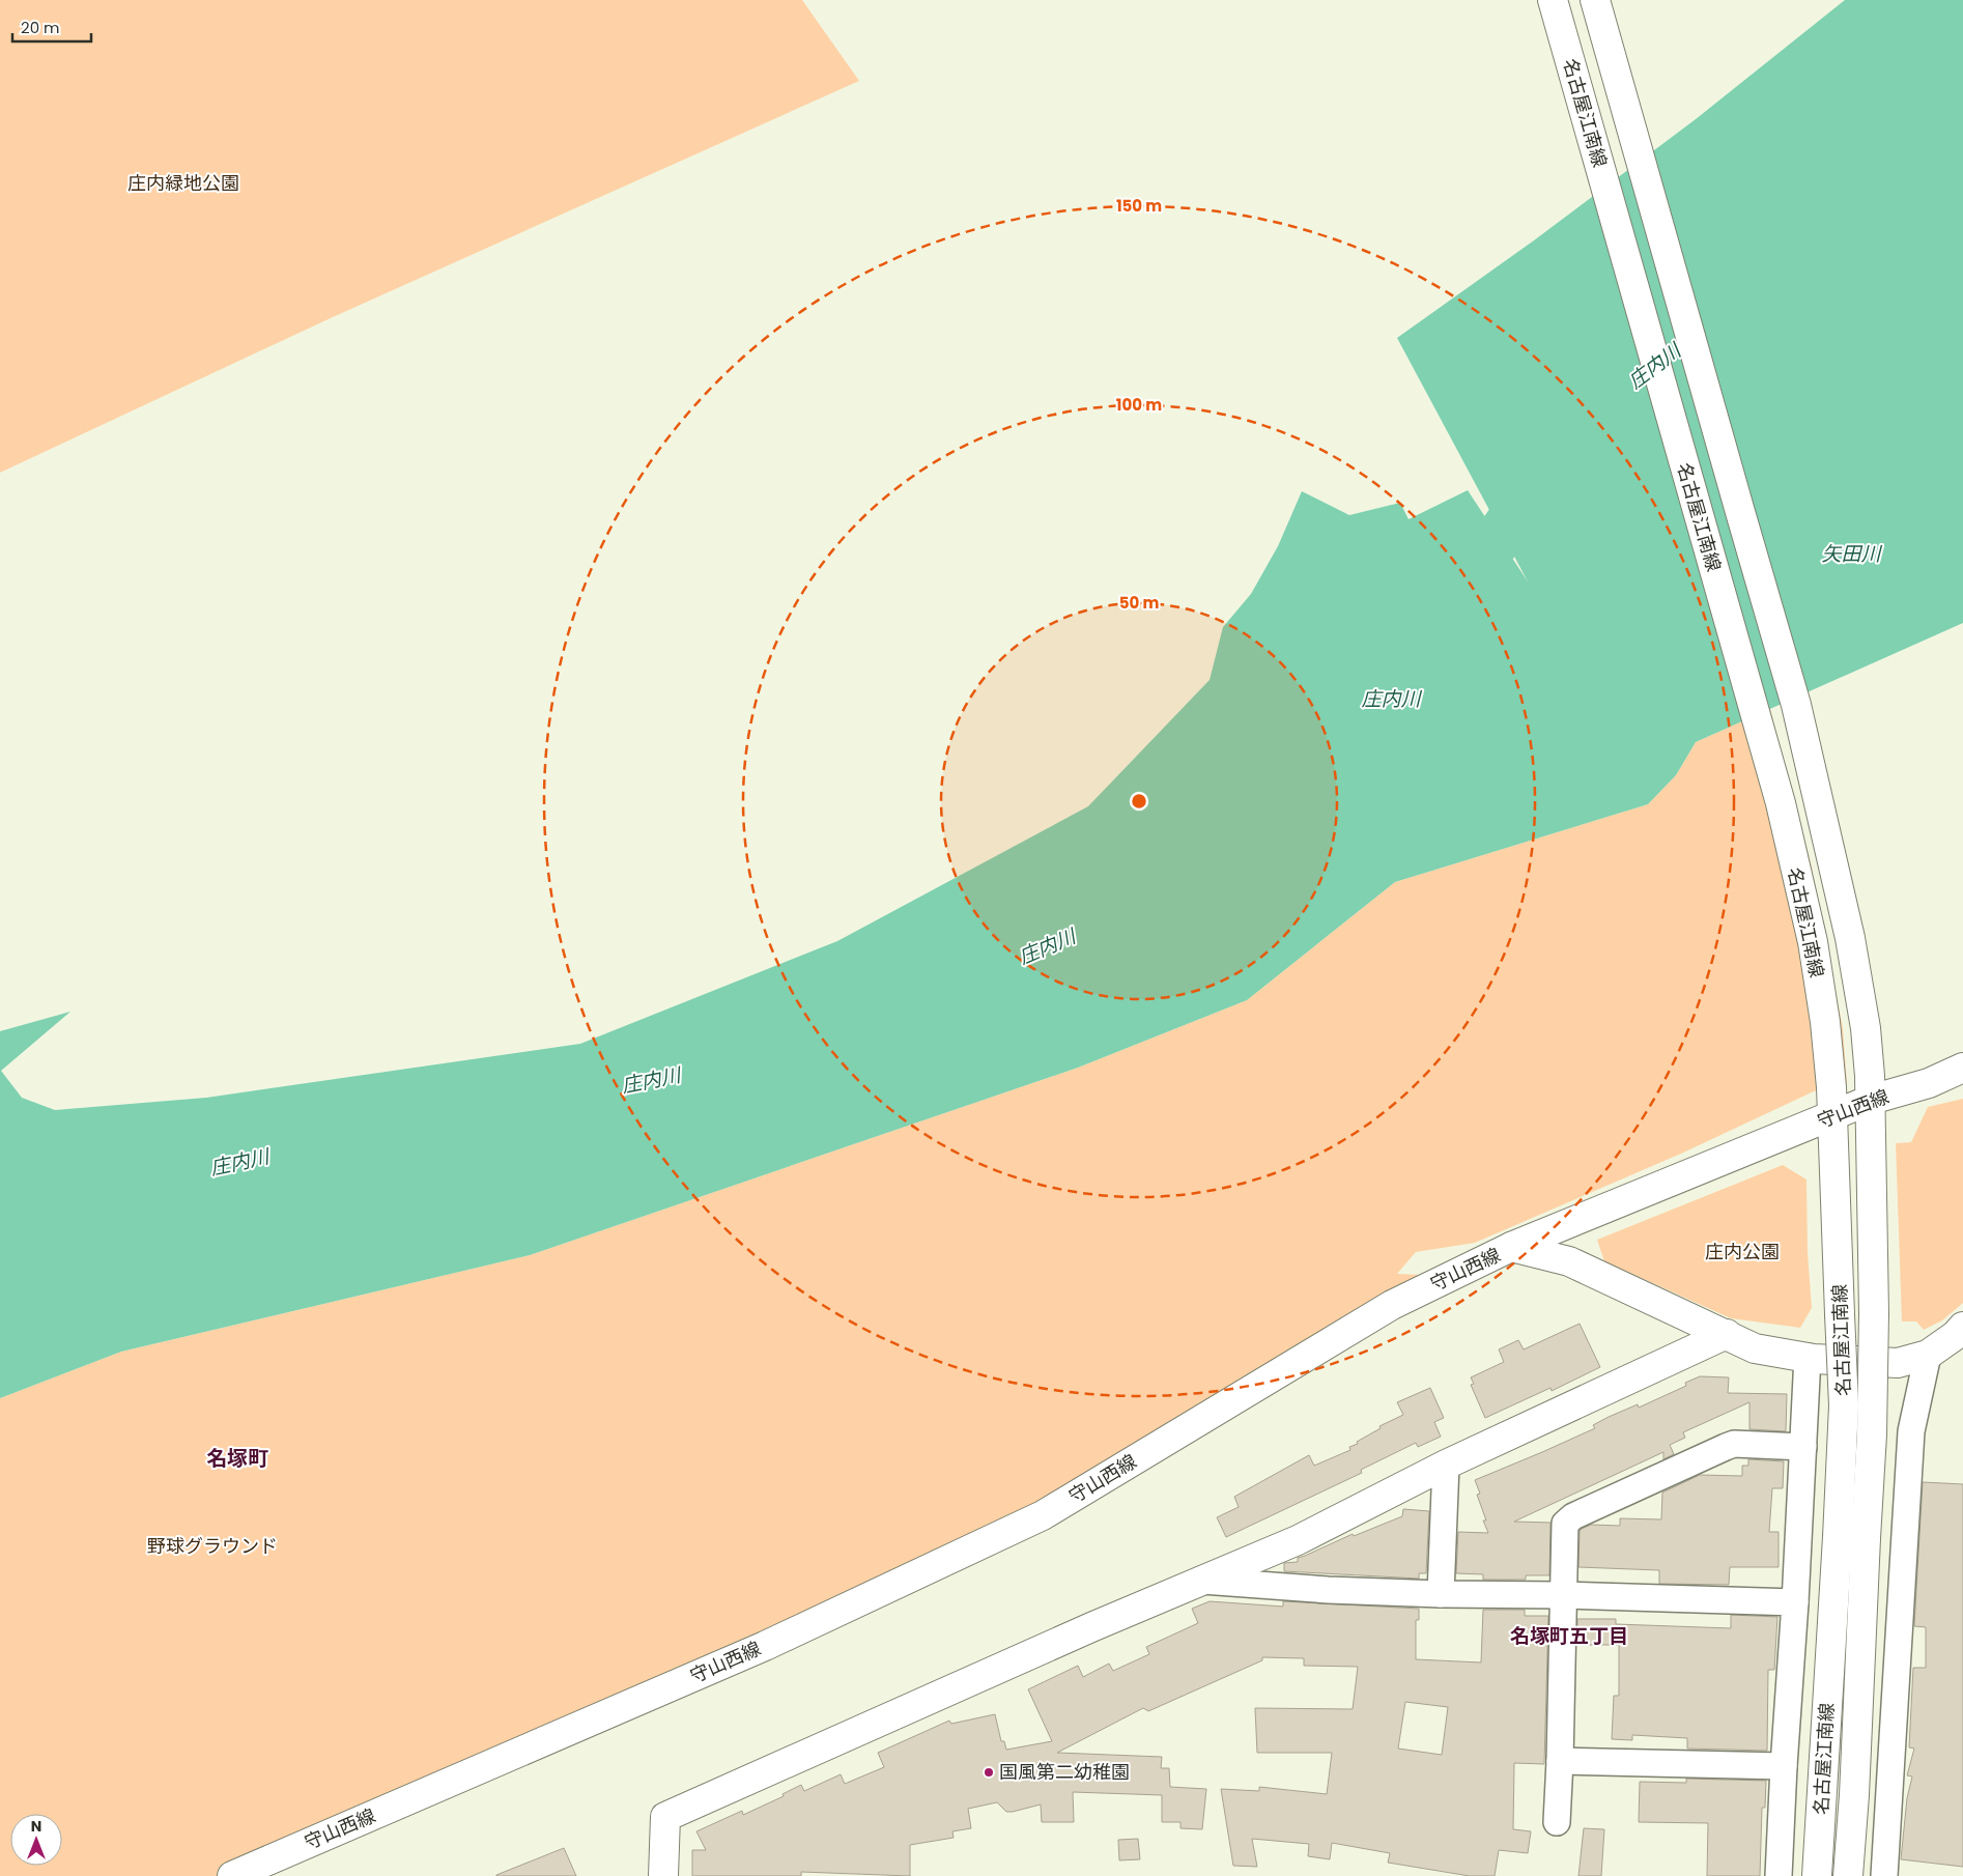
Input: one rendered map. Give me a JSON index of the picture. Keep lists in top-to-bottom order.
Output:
{
  "streets": {
    "main road": ["名古屋江南線", "守山西線"]
  },
  "crossings": [
    ["名古屋江南線", "守山西線"]
  ],
  "districts": ["名塚町", "名塚町五丁目"],
  "water": ["庄内川", "矢田川"],
  "parks": ["庄内緑地公園", "庄内公園", "野球グラウンド"],
  "places": ["国風第二幼稚園"],
  "scale_bar": "20 m",
  "north": "top",
  "rings": ["150 m", "100 m", "50 m"]
}
